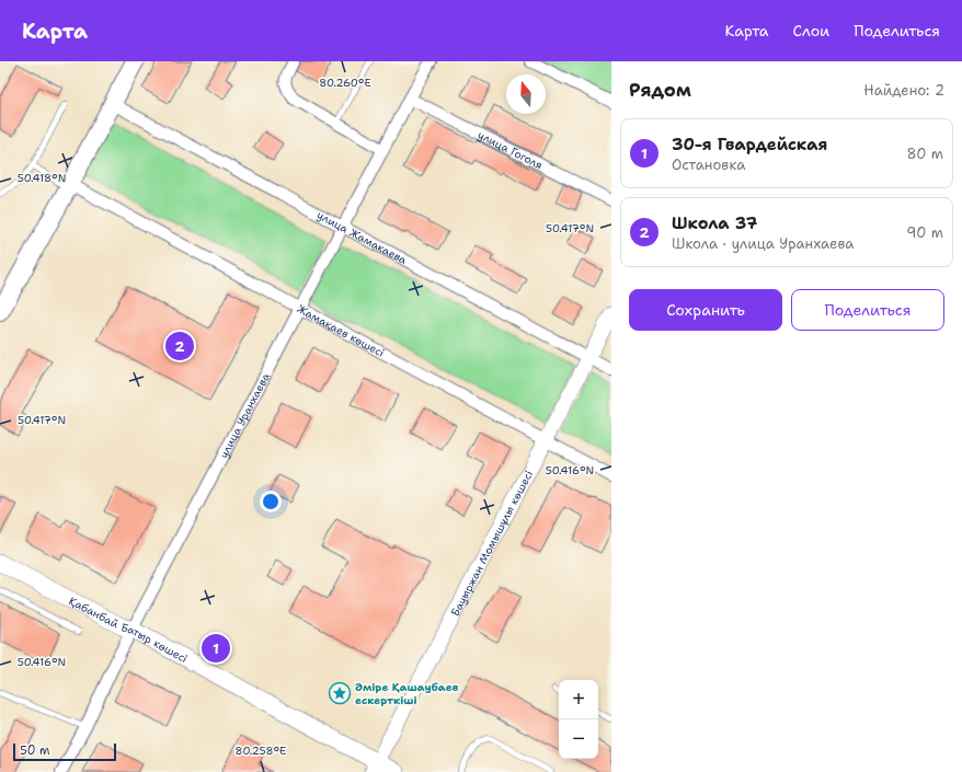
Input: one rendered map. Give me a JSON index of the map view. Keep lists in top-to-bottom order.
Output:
{
  "streets": {
    "main road": ["Қабанбай Батыр көшесі"],
    "street": [
      "улица Гоголя",
      "улица Жамакаева",
      "Жамақаев көшесі",
      "улица Уранхаева",
      "Бауыржан Момышұлы көшесі"
    ]
  },
  "crossings": [
    ["улица Гоголя", "улица Уранхаева"],
    ["улица Жамакаева", "улица Уранхаева"],
    ["улица Жамакаева", "Бауыржан Момышұлы көшесі"],
    ["Жамақаев көшесі", "улица Уранхаева"],
    ["Жамақаев көшесі", "Бауыржан Момышұлы көшесі"],
    ["улица Уранхаева", "Қабанбай Батыр көшесі"],
    ["Бауыржан Момышұлы көшесі", "Қабанбай Батыр көшесі"]
  ],
  "places": {
    "place": ["Әміре Қашаубаев ескерткіші"]
  },
  "scale_bar": "50 m",
  "north": "top",
  "page": {
    "header": "Карта",
    "nav": ["Карта", "Слои", "Поделиться"],
    "heading": ["Рядом", "Найдено: 2"],
    "list": [
      {
        "mark": "1",
        "name": "30-я Гвардейская",
        "note": "Остановка",
        "value": "80 m"
      },
      {
        "mark": "2",
        "name": "Школа 37",
        "note": "Школа · улица Уранхаева",
        "value": "90 m"
      }
    ],
    "buttons": ["Сохранить", "Поделиться"],
    "pins": ["2", "1"],
    "map_buttons": ["+", "−"],
    "scale": "50 m"
  },
  "coordinates": [
    "80.260°E",
    "50.418°N",
    "50.417°N",
    "50.416°N",
    "80.258°E"
  ]
}
